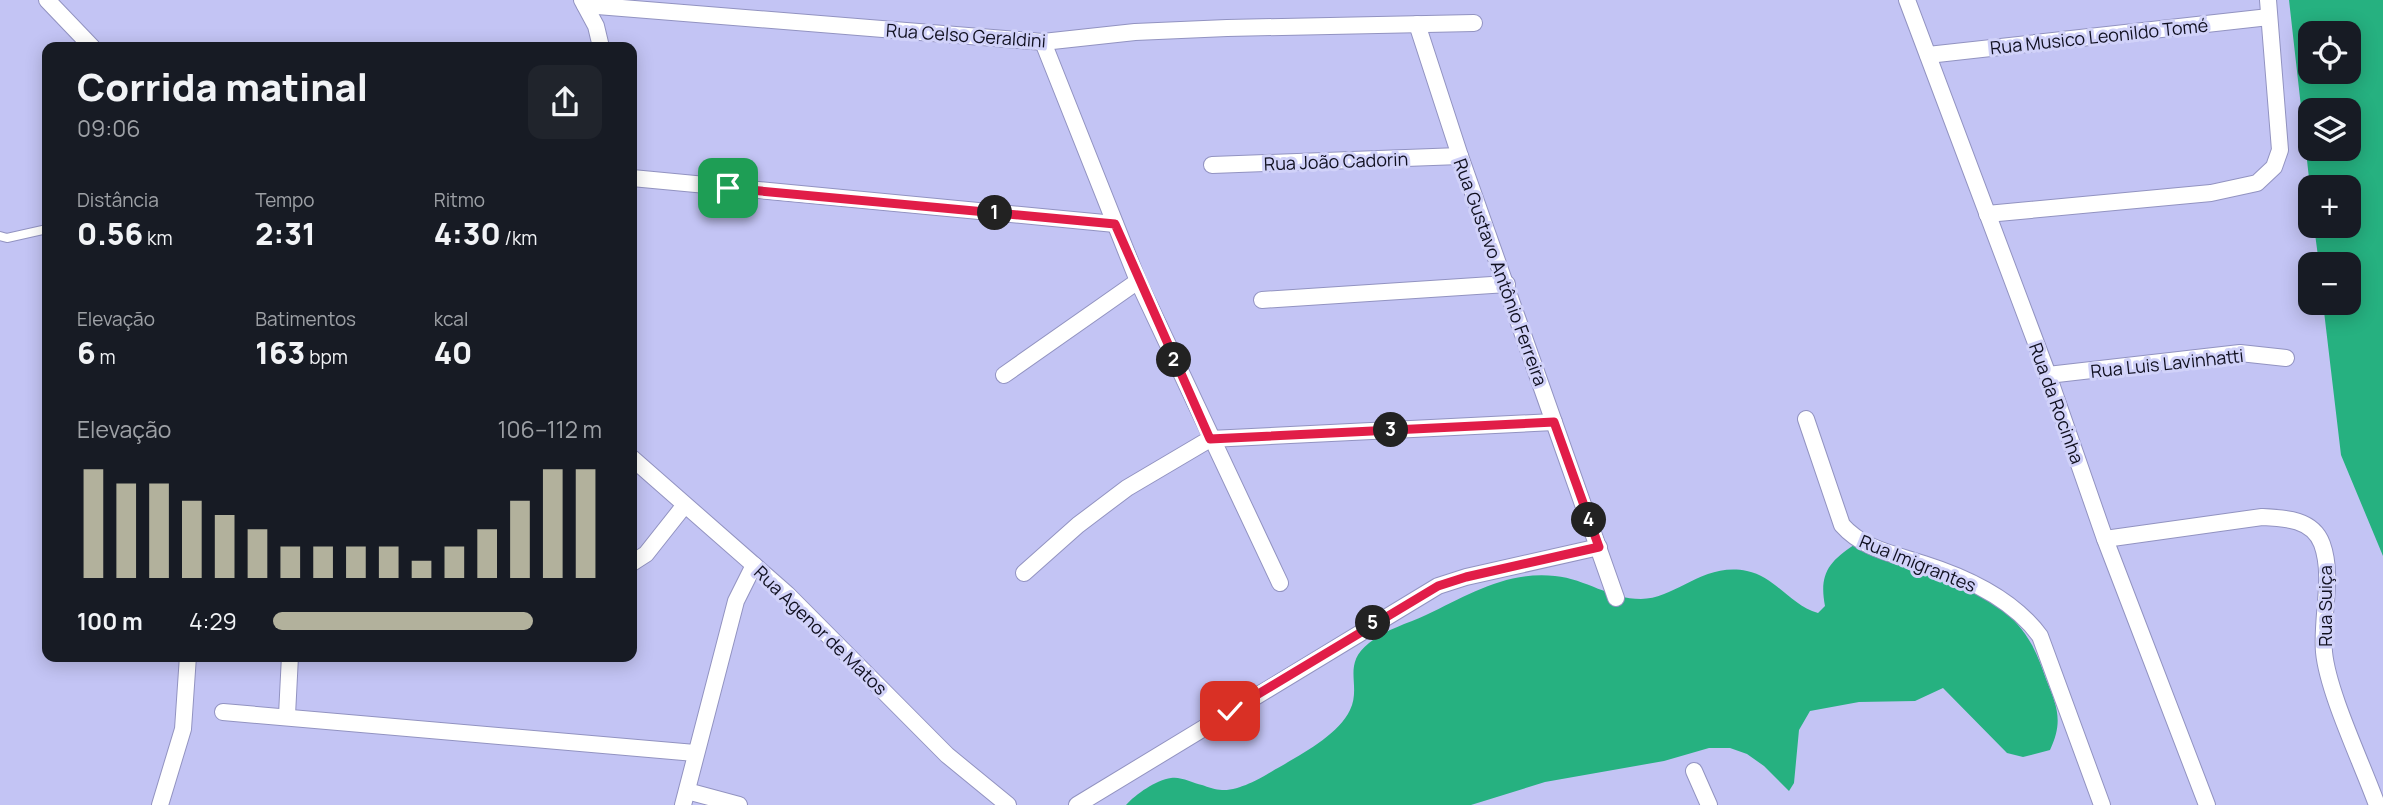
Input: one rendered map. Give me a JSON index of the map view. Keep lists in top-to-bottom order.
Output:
{
  "streets": {
    "street": [
      "Rua Celso Geraldini",
      "Rua Musico Leonildo Tomé",
      "Rua João Cadorin",
      "Rua Gustavo Antônio Ferreira",
      "Rua Luis Lavinhatti",
      "Rua da Rocinha",
      "Rua Imigrantes",
      "Rua Suiça",
      "Rua Agenor de Matos"
    ]
  },
  "crossings": [
    ["Rua Celso Geraldini", "Rua Gustavo Antônio Ferreira"],
    ["Rua Musico Leonildo Tomé", "Rua da Rocinha"],
    ["Rua João Cadorin", "Rua Gustavo Antônio Ferreira"],
    ["Rua Luis Lavinhatti", "Rua da Rocinha"],
    ["Rua da Rocinha", "Rua Suiça"]
  ],
  "page": {
    "map_buttons": ["+", "−"],
    "heading": ["Corrida matinal", "09:06"],
    "stats": [
      ["Distância", "0.56 km"],
      ["Tempo", "2:31"],
      ["Ritmo", "4:30 /km"],
      ["Elevação", "6 m"],
      ["Batimentos", "163 bpm"],
      ["kcal", "40"]
    ],
    "pins": [
      "1",
      "2",
      "3",
      "4",
      "5"
    ],
    "chart": ["Elevação", "106–112 m"],
    "list": [
      {
        "name": "100 m",
        "note": "4:29"
      }
    ]
  }
}
